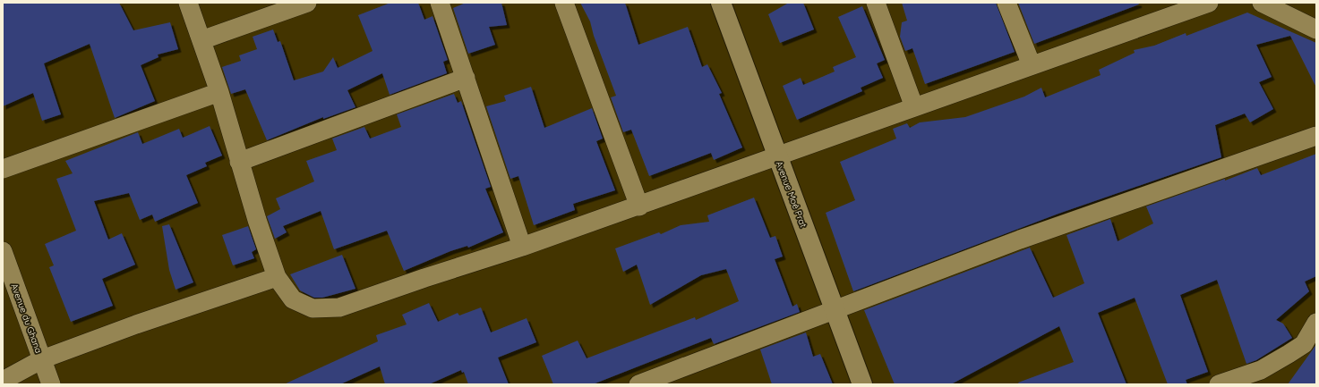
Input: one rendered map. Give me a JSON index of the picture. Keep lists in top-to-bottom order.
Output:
{
  "streets": {
    "street": ["Avenue Moé Prat", "Avenue du Ghana"]
  }
}
